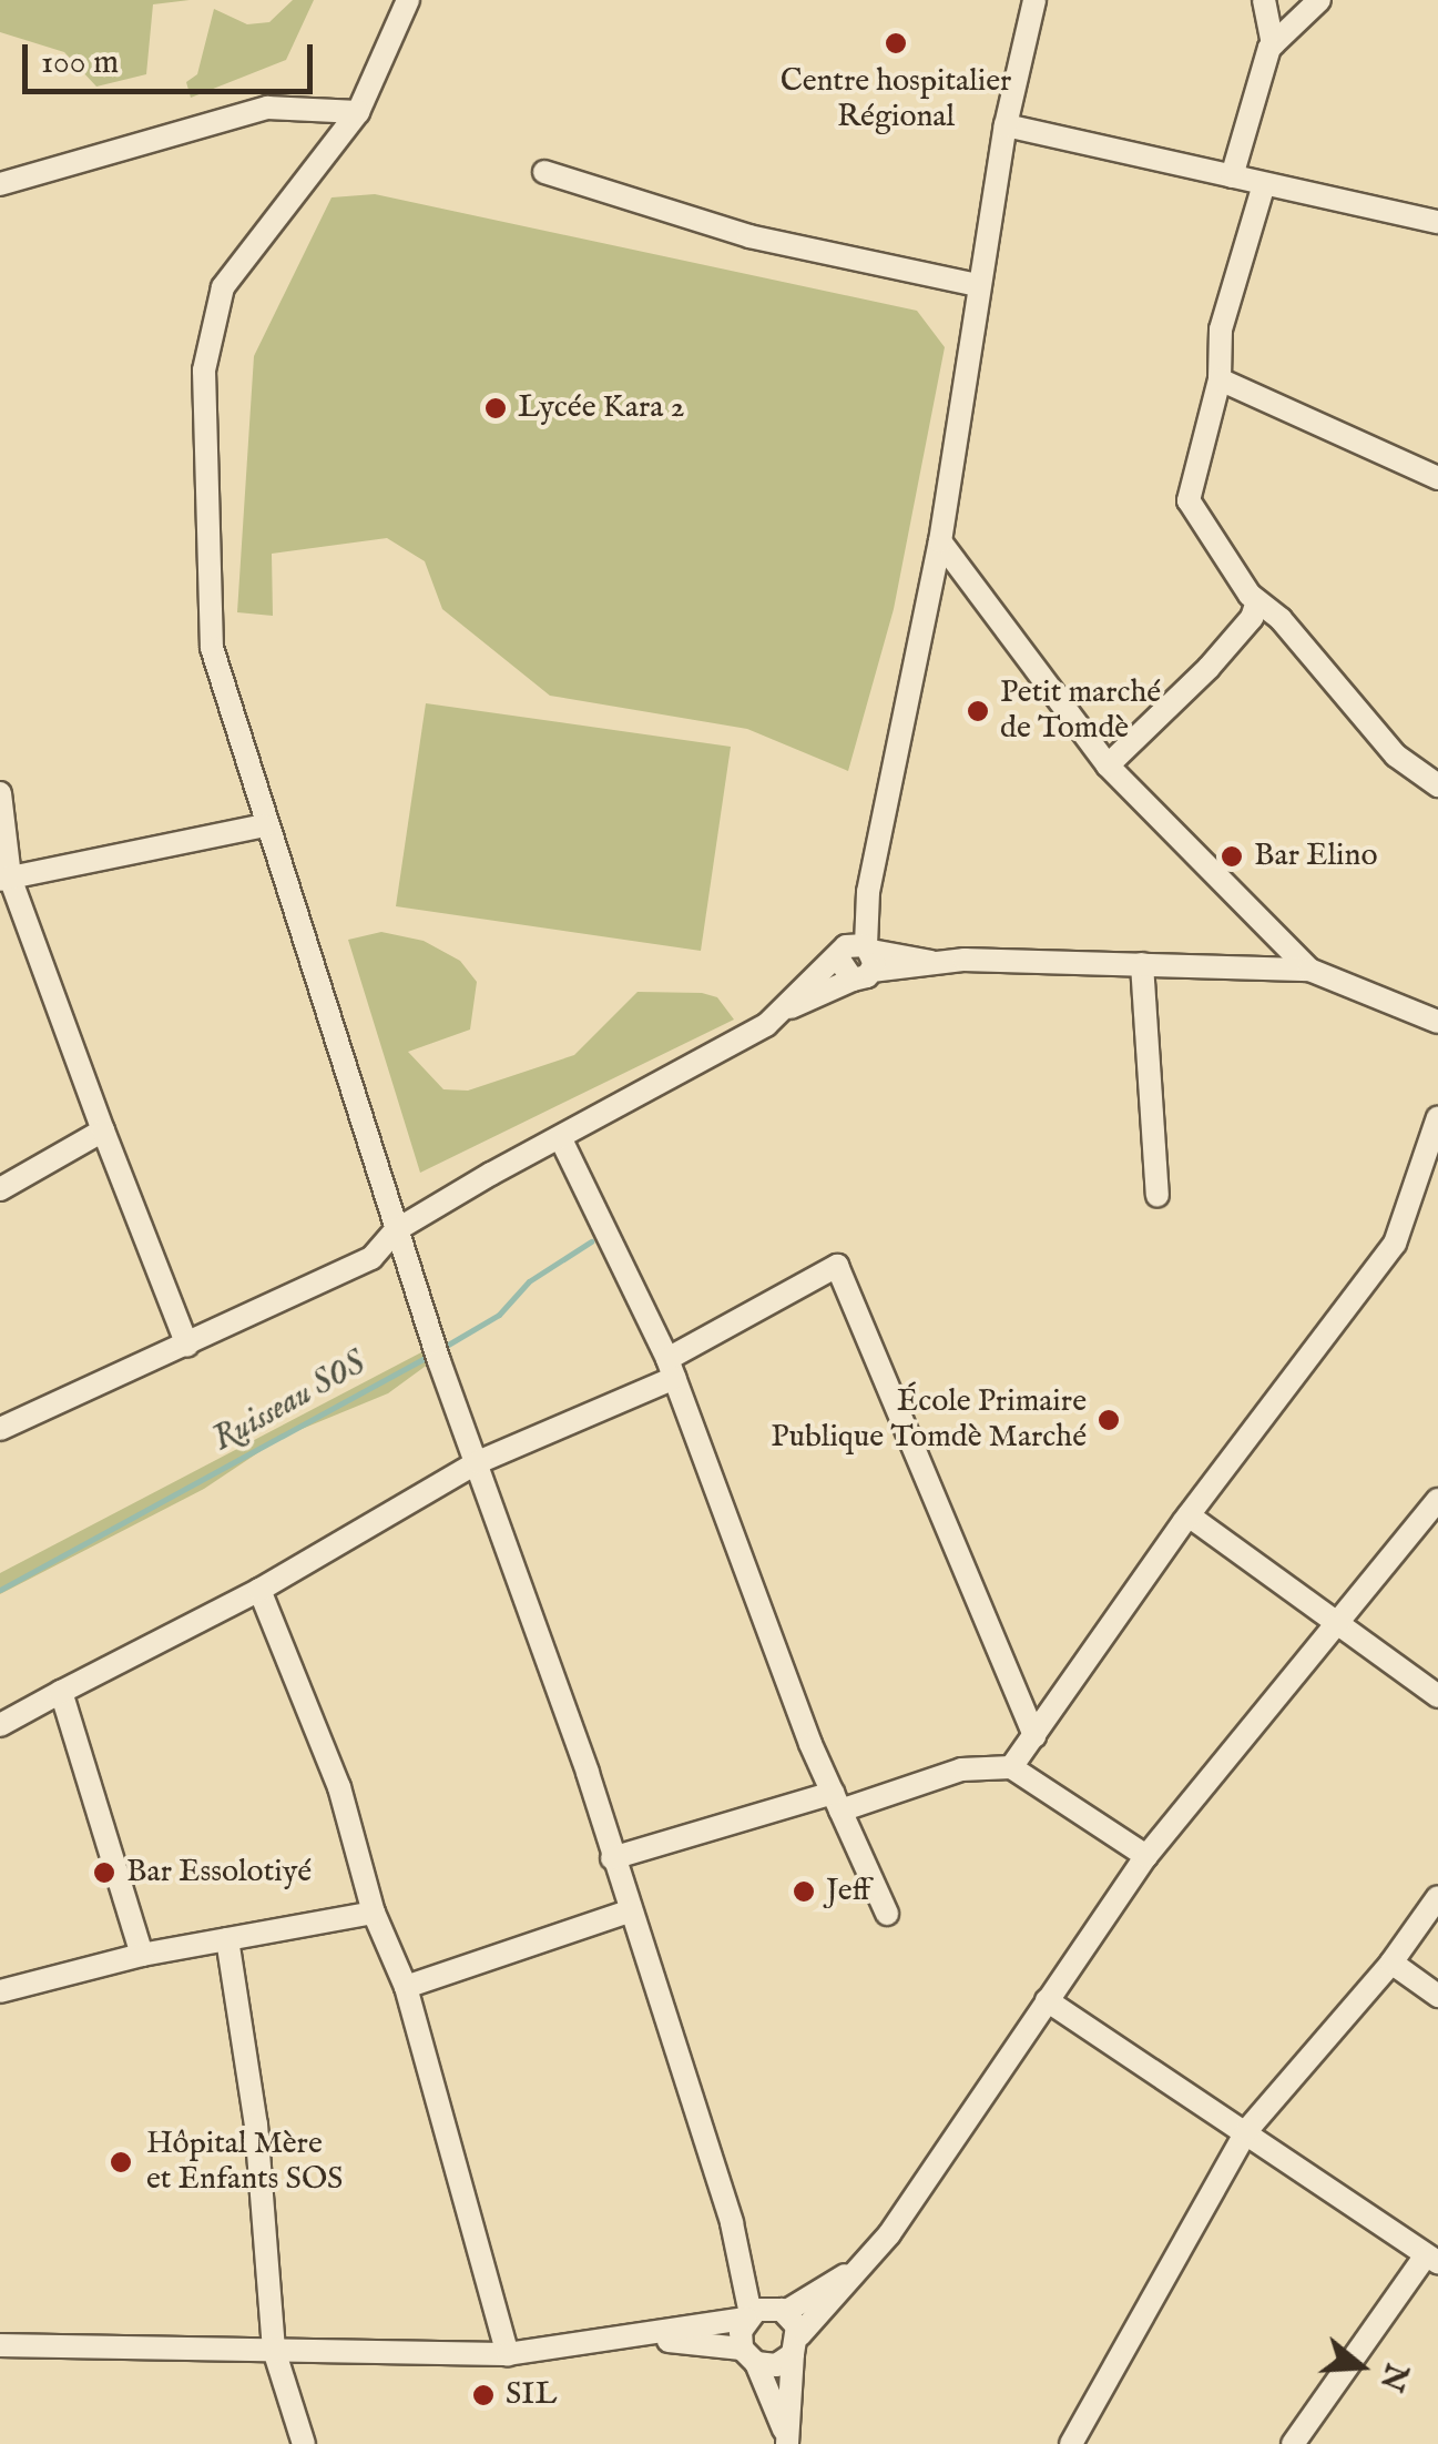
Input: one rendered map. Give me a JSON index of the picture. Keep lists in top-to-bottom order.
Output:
{
  "water": ["Ruisseau SOS"],
  "places": [
    "Centre hospitalier Régional",
    "Lycée Kara 2",
    "Petit marché de Tomdè",
    "Bar Elino",
    "École Primaire Publique Tomdè Marché",
    "Bar Essolotiyé",
    "Jeff",
    "Hôpital Mère et Enfants SOS",
    "SIL"
  ],
  "scale_bar": "100 m",
  "north": "right"
}
